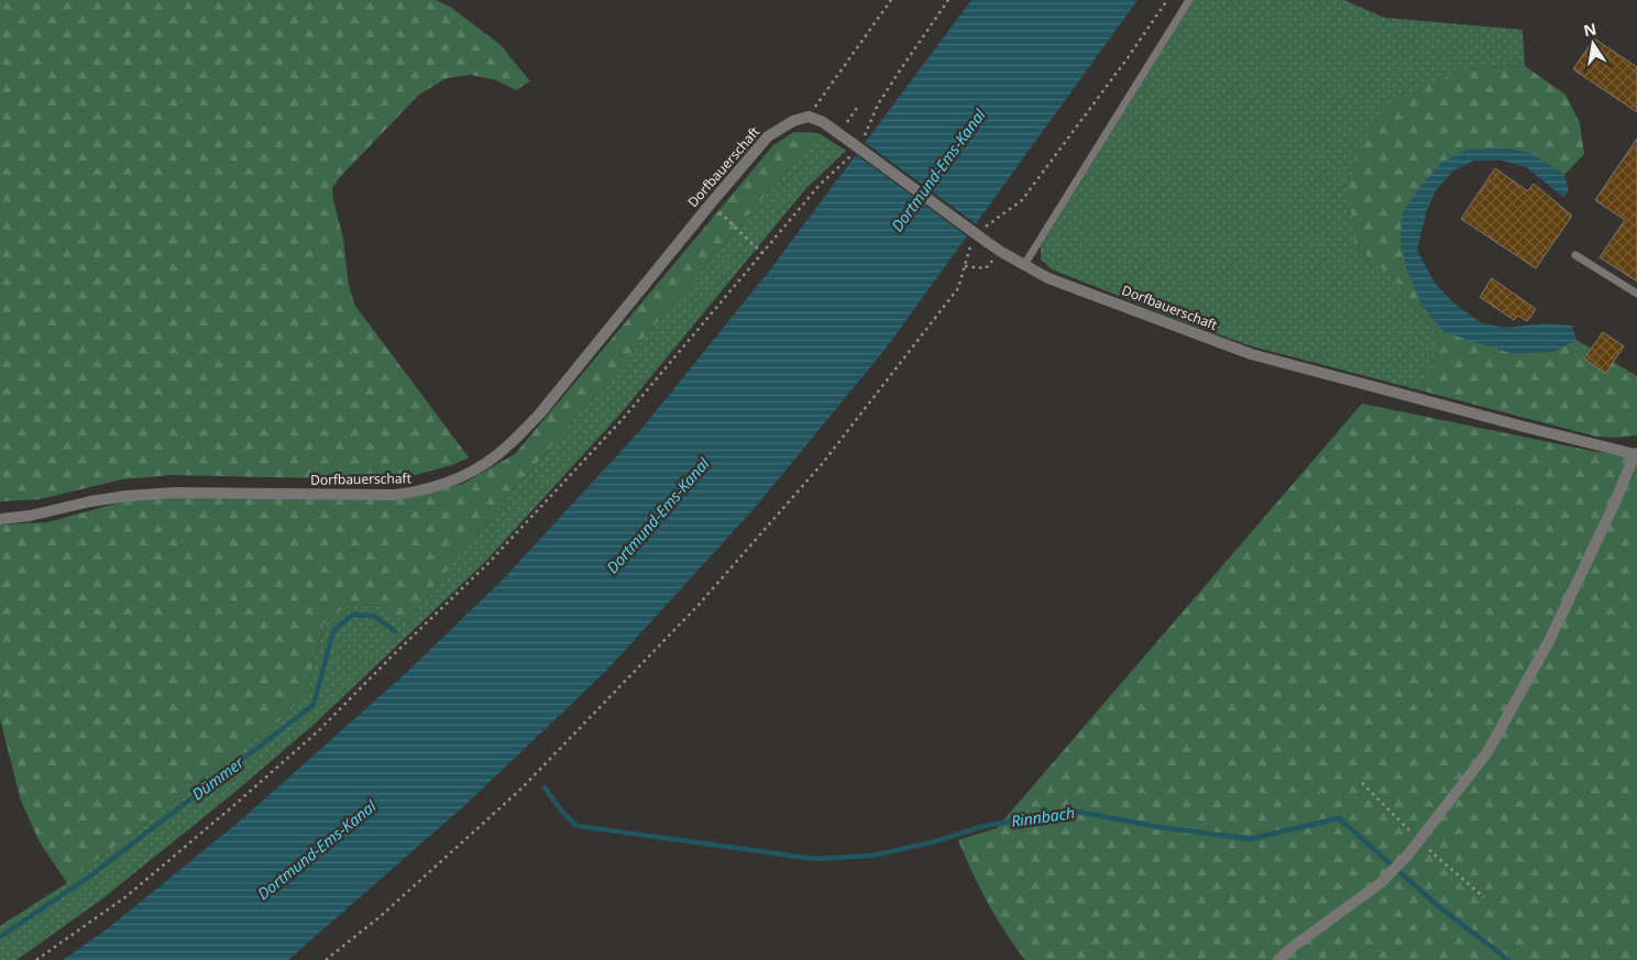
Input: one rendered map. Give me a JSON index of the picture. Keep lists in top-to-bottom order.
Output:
{
  "streets": {
    "street": ["Dorfbauerschaft"]
  },
  "water": ["Dortmund-Ems-Kanal", "Dümmer", "Rinnbach"],
  "north": "top"
}
